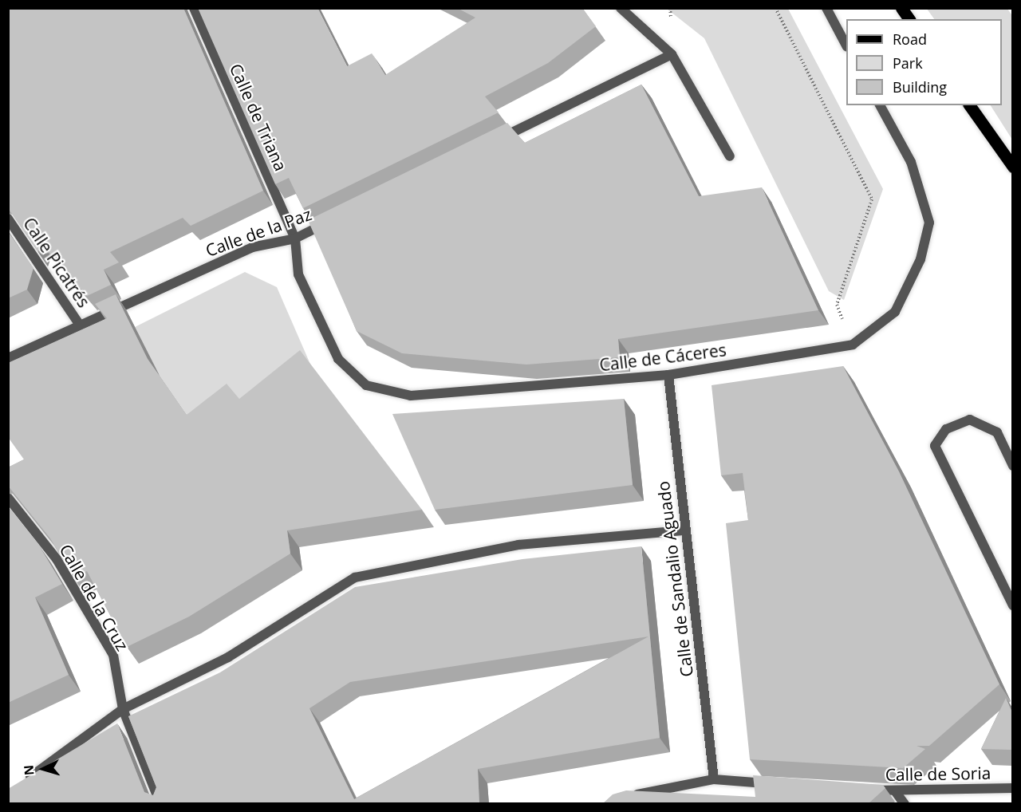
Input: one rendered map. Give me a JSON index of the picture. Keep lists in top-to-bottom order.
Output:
{
  "streets": {
    "street": [
      "Calle de Triana",
      "Calle de la Paz",
      "Calle Picatrés",
      "Calle de Cáceres",
      "Calle de Sandalio Aguado",
      "Calle de la Cruz",
      "Calle de Soria"
    ]
  },
  "crossings": [
    ["Calle de Triana", "Calle de la Paz"],
    ["Calle de Triana", "Calle de Cáceres"],
    ["Calle de la Paz", "Calle Picatrés"],
    ["Calle de la Paz", "Calle de Cáceres"],
    ["Calle de Cáceres", "Calle de Sandalio Aguado"]
  ],
  "legend": ["Road", "Park", "Building"],
  "north": "left"
}
